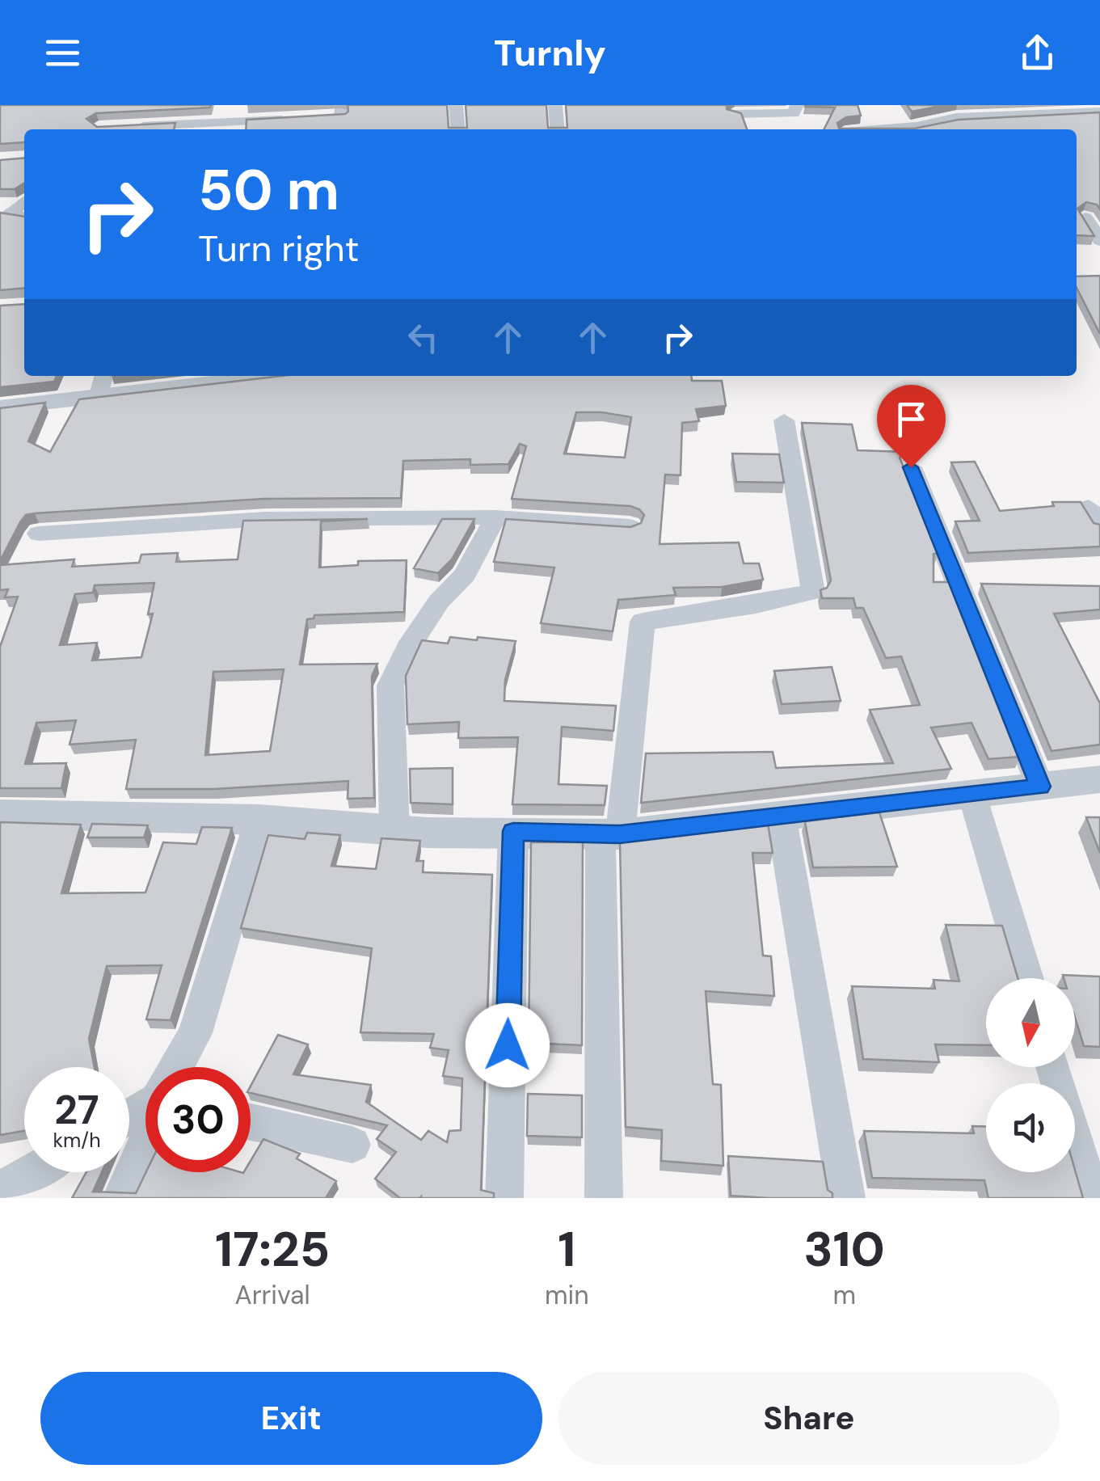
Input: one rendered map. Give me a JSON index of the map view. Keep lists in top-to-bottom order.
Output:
{
  "north": "bottom",
  "page": {
    "header": "Turnly",
    "turn": ["50 m", "Turn right"],
    "speed": "27 km/h",
    "limit": "30",
    "eta": [
      "17:25",
      "Arrival",
      "1",
      "min",
      "310",
      "m"
    ],
    "buttons": ["Exit", "Share"]
  }
}
